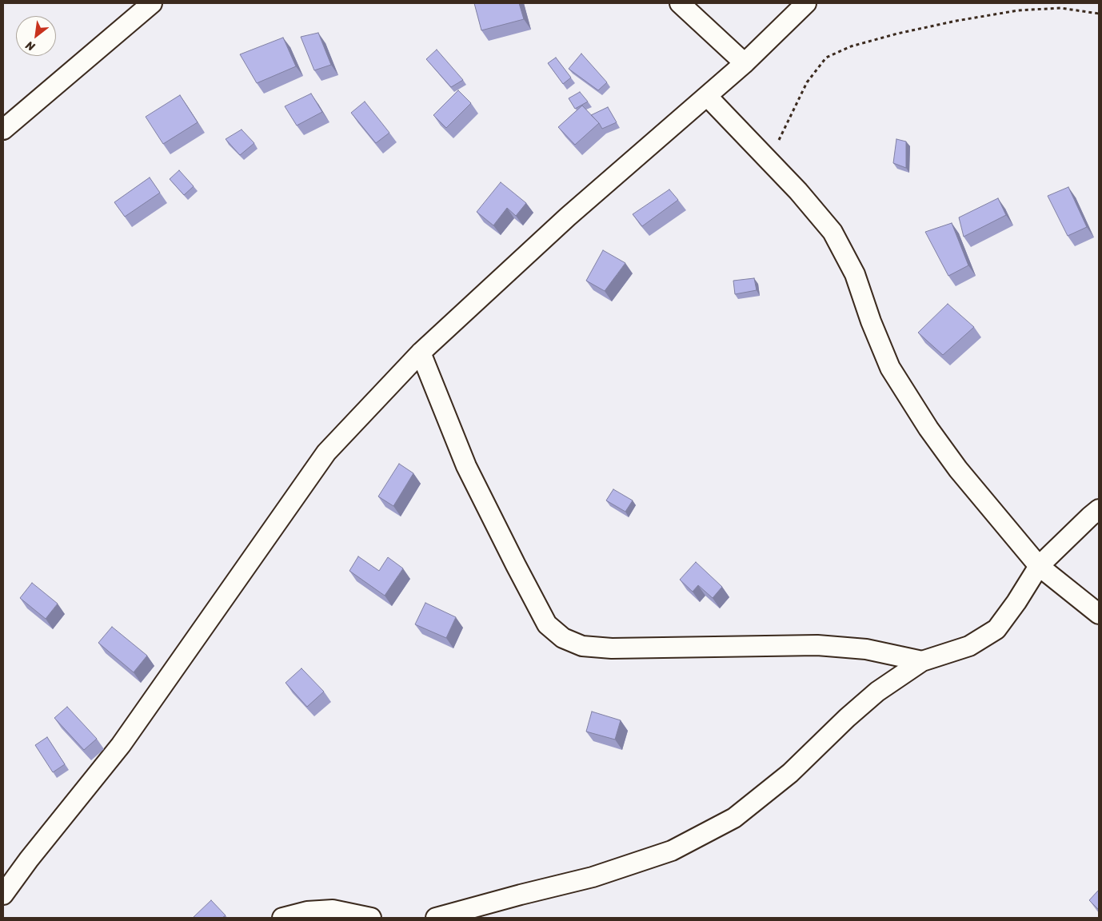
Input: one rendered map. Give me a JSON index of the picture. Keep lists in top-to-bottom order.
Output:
{
  "north": "bottom left"
}
